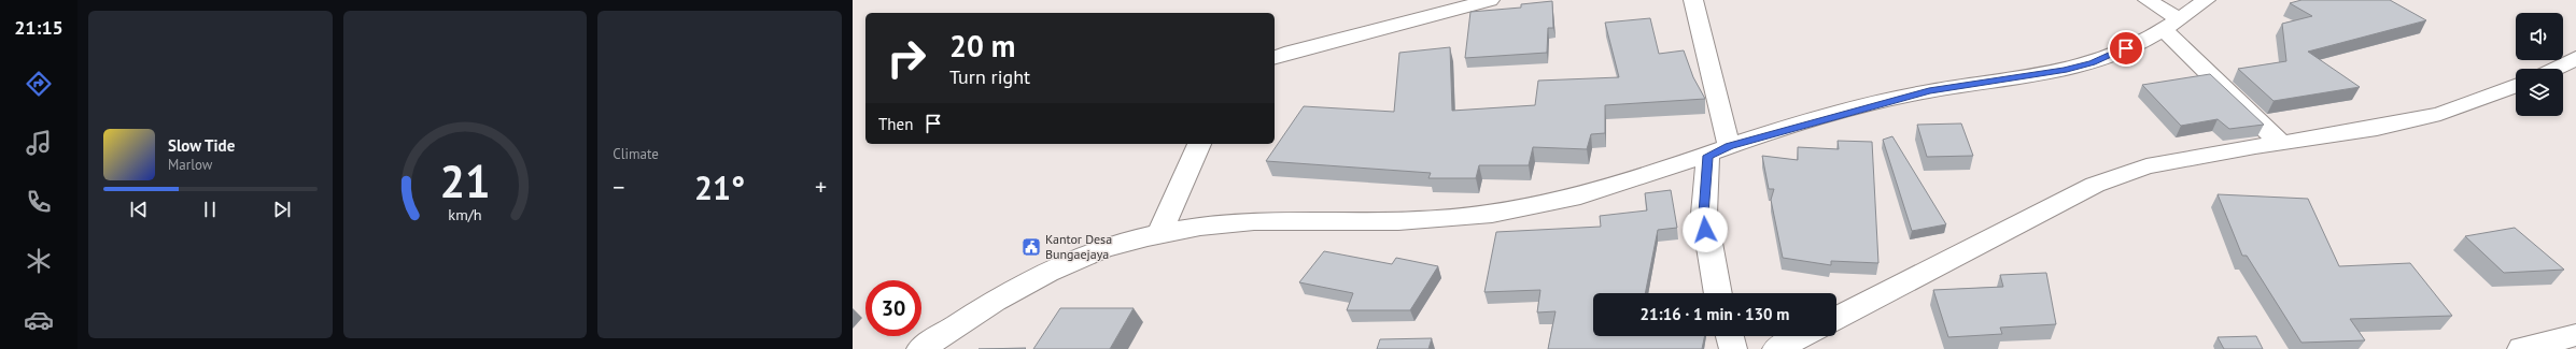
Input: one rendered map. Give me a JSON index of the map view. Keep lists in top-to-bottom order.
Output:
{
  "places": {
    "public building": ["Kantor Desa Bungaejaya"]
  },
  "page": {
    "tabs": "21:15",
    "tile": "Climate",
    "turn": ["20 m", "Turn right"],
    "then": "Then",
    "song": ["Slow Tide", "Marlow"],
    "heat": ["−", "21°", "+"],
    "limit": "30",
    "trip": "21:16 · 1 min · 130 m",
    "gauge": ["21", "km/h"]
  }
}
